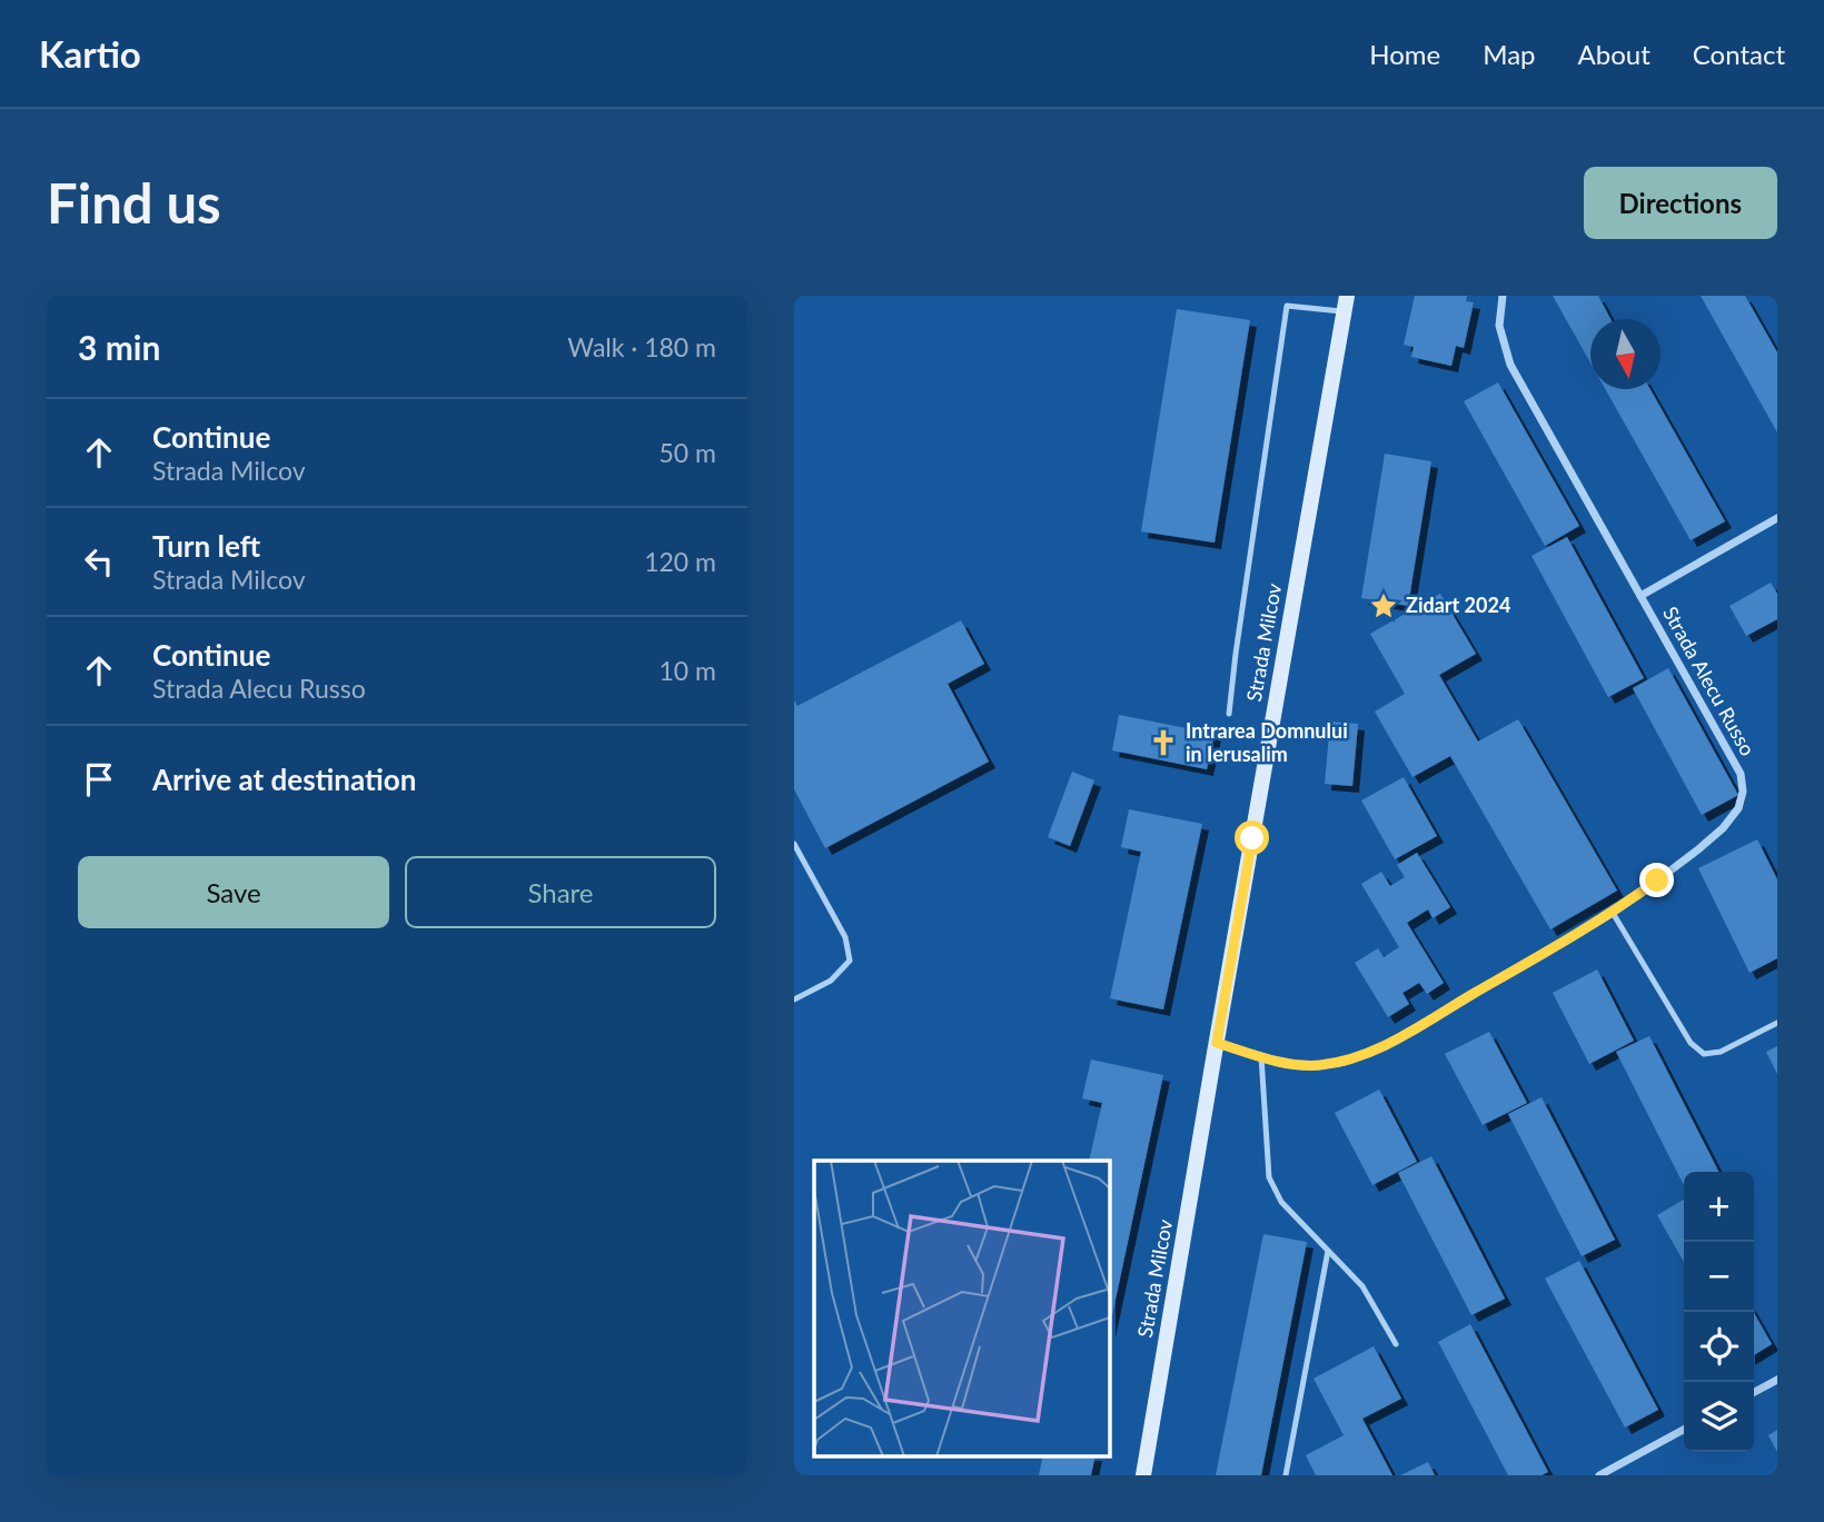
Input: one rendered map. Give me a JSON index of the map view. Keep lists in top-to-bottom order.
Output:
{
  "streets": {
    "main road": ["Strada Milcov"],
    "street": ["Strada Alecu Russo"]
  },
  "places": {
    "place": ["Zidart 2024"],
    "church": ["Intrarea Domnului in Ierusalim"]
  },
  "north": "bottom",
  "page": {
    "header": "Kartio",
    "nav": [
      "Home",
      "Map",
      "About",
      "Contact"
    ],
    "buttons": [
      "Directions",
      ["Save", "Share"]
    ],
    "title": "Find us",
    "heading": ["3 min", "Walk · 180 m"],
    "list": [
      ["Continue", "Strada Milcov", "50 m"],
      ["Turn left", "Strada Milcov", "120 m"],
      ["Continue", "Strada Alecu Russo", "10 m"],
      "Arrive at destination"
    ],
    "map_buttons": ["+", "−"]
  }
}
